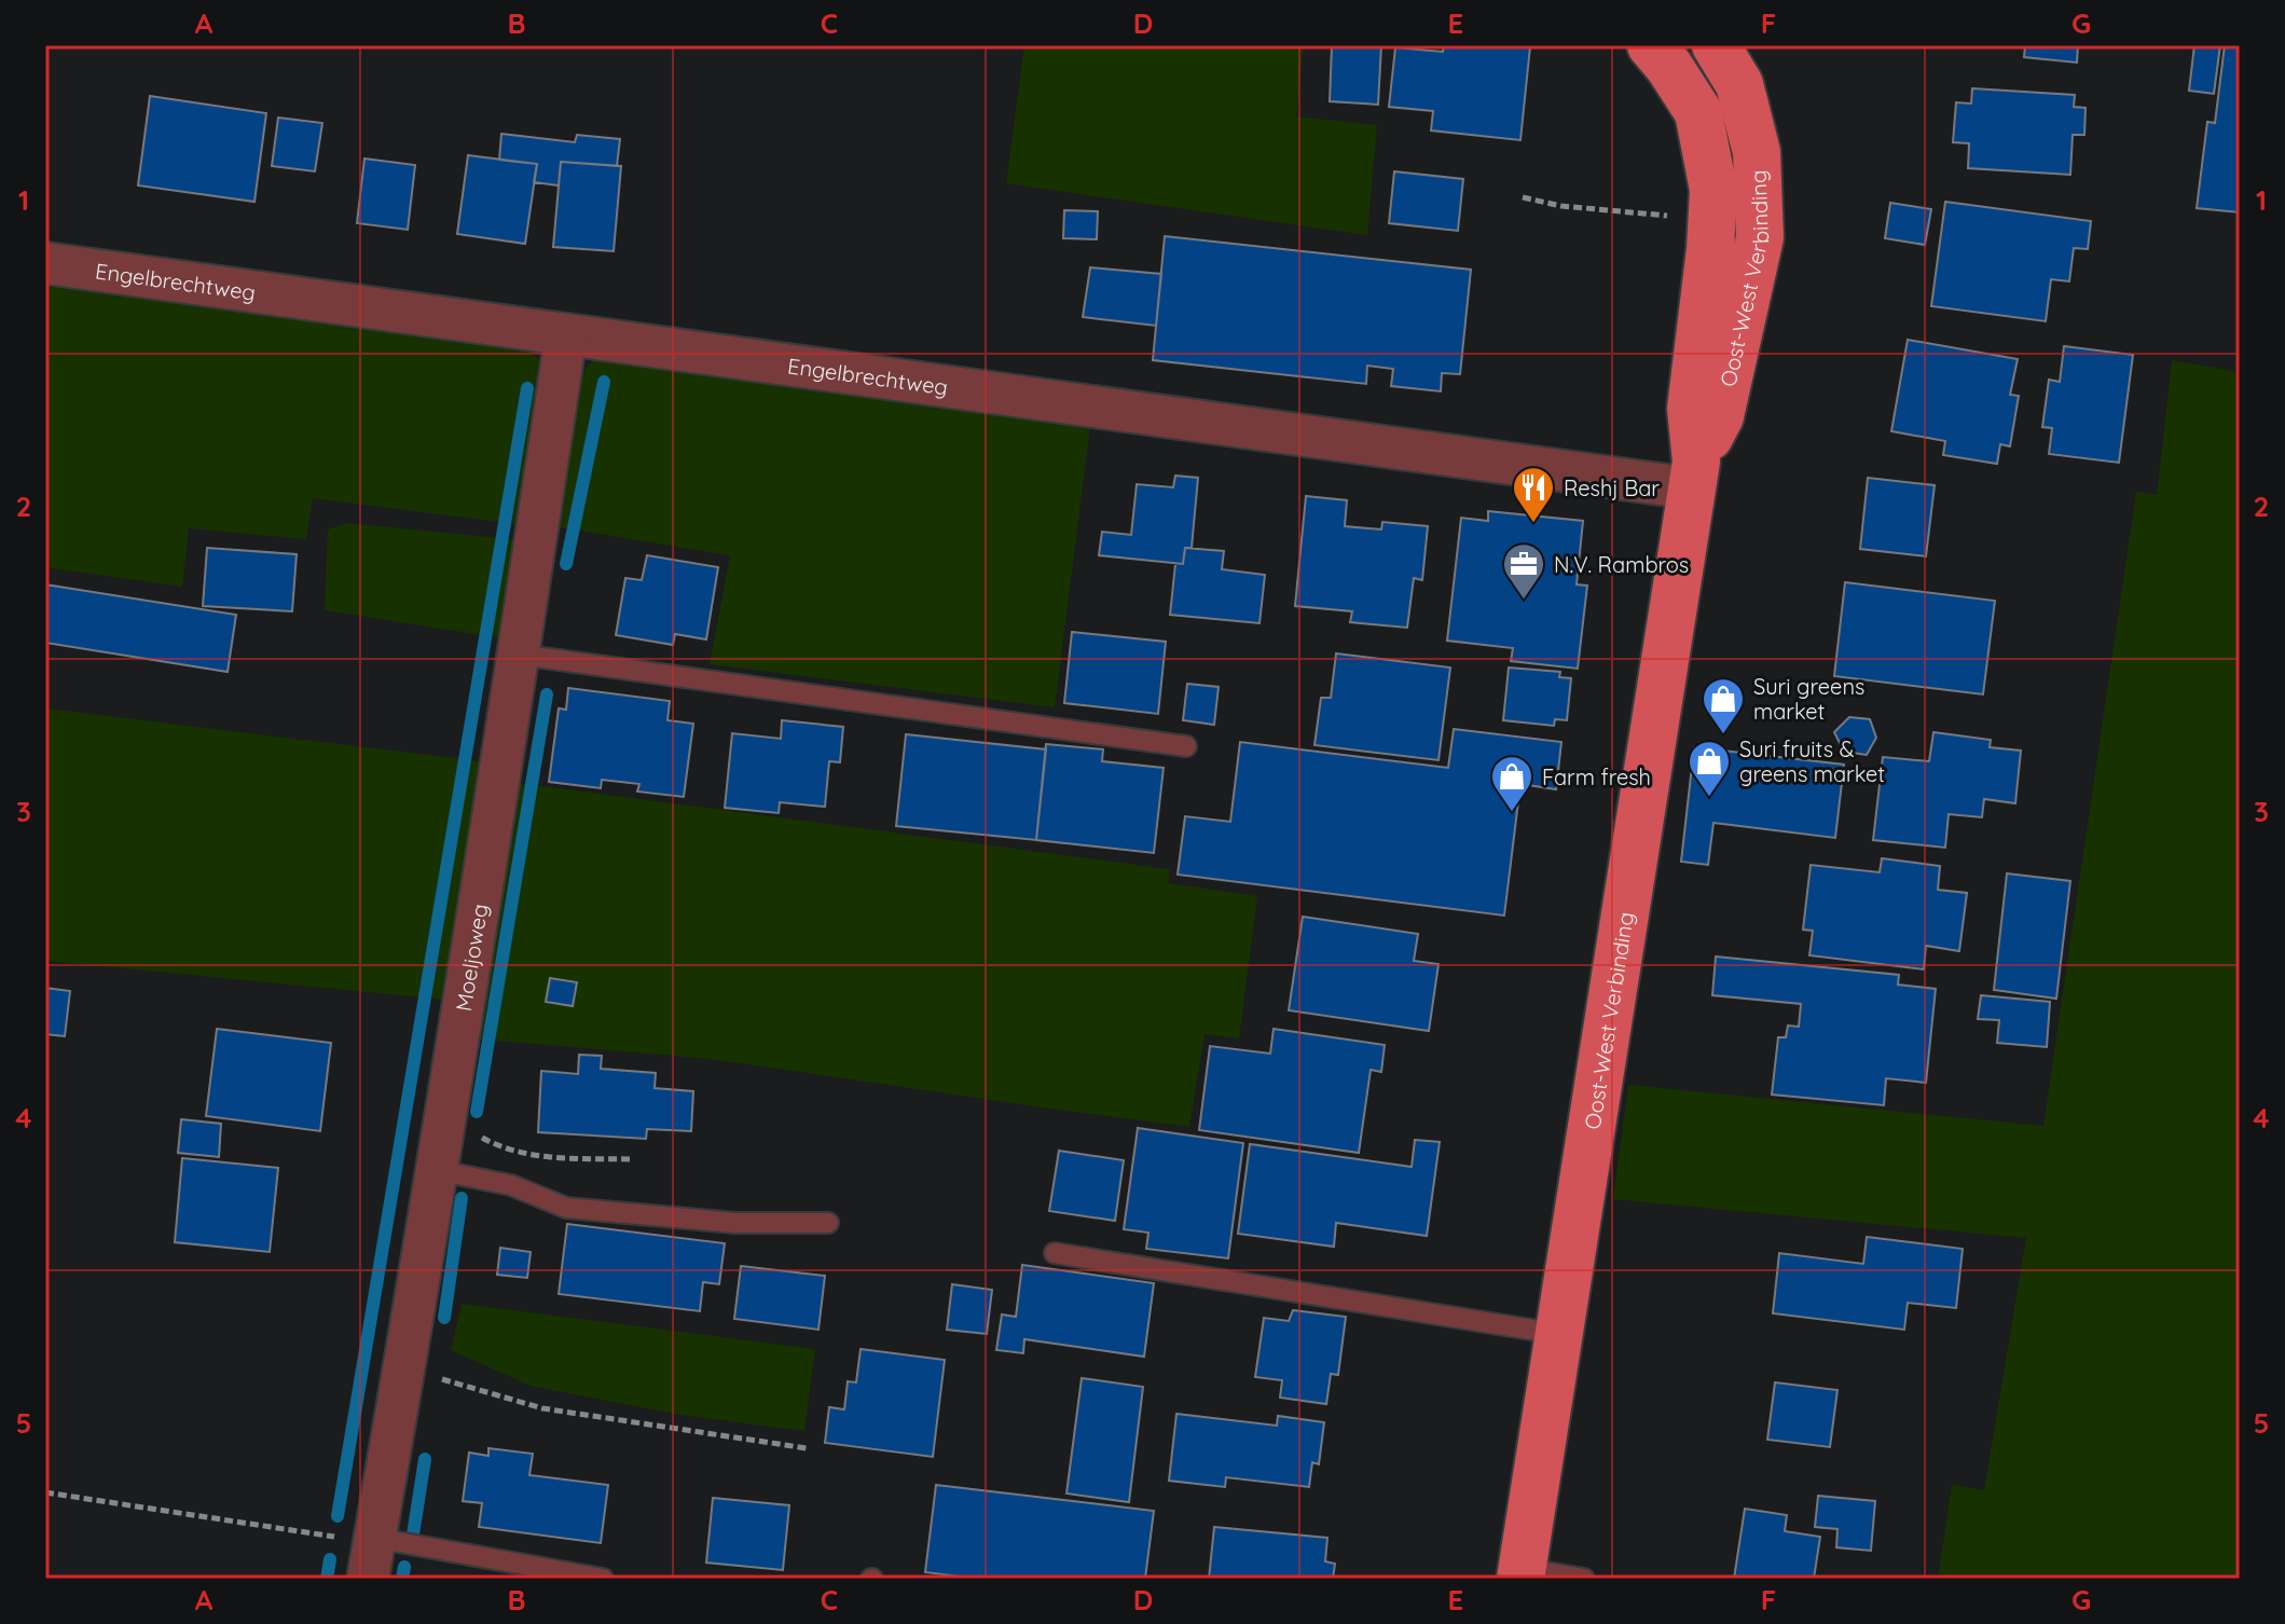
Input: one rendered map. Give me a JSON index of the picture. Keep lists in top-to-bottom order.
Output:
{
  "streets": {
    "main road": ["Oost-West Verbinding"],
    "street": ["Engelbrechtweg", "Moeljoweg"]
  },
  "crossings": [
    ["Oost-West Verbinding", "Engelbrechtweg"],
    ["Engelbrechtweg", "Moeljoweg"]
  ],
  "places": {
    "restaurant": ["Reshj Bar"],
    "office": ["N.V. Rambros"],
    "shop": ["Suri greens market", "Suri fruits & greens market", "Farm fresh"]
  },
  "grid": {
    "columns": [
      "A",
      "B",
      "C",
      "D",
      "E",
      "F",
      "G"
    ],
    "rows": [
      "1",
      "2",
      "3",
      "4",
      "5"
    ]
  }
}
